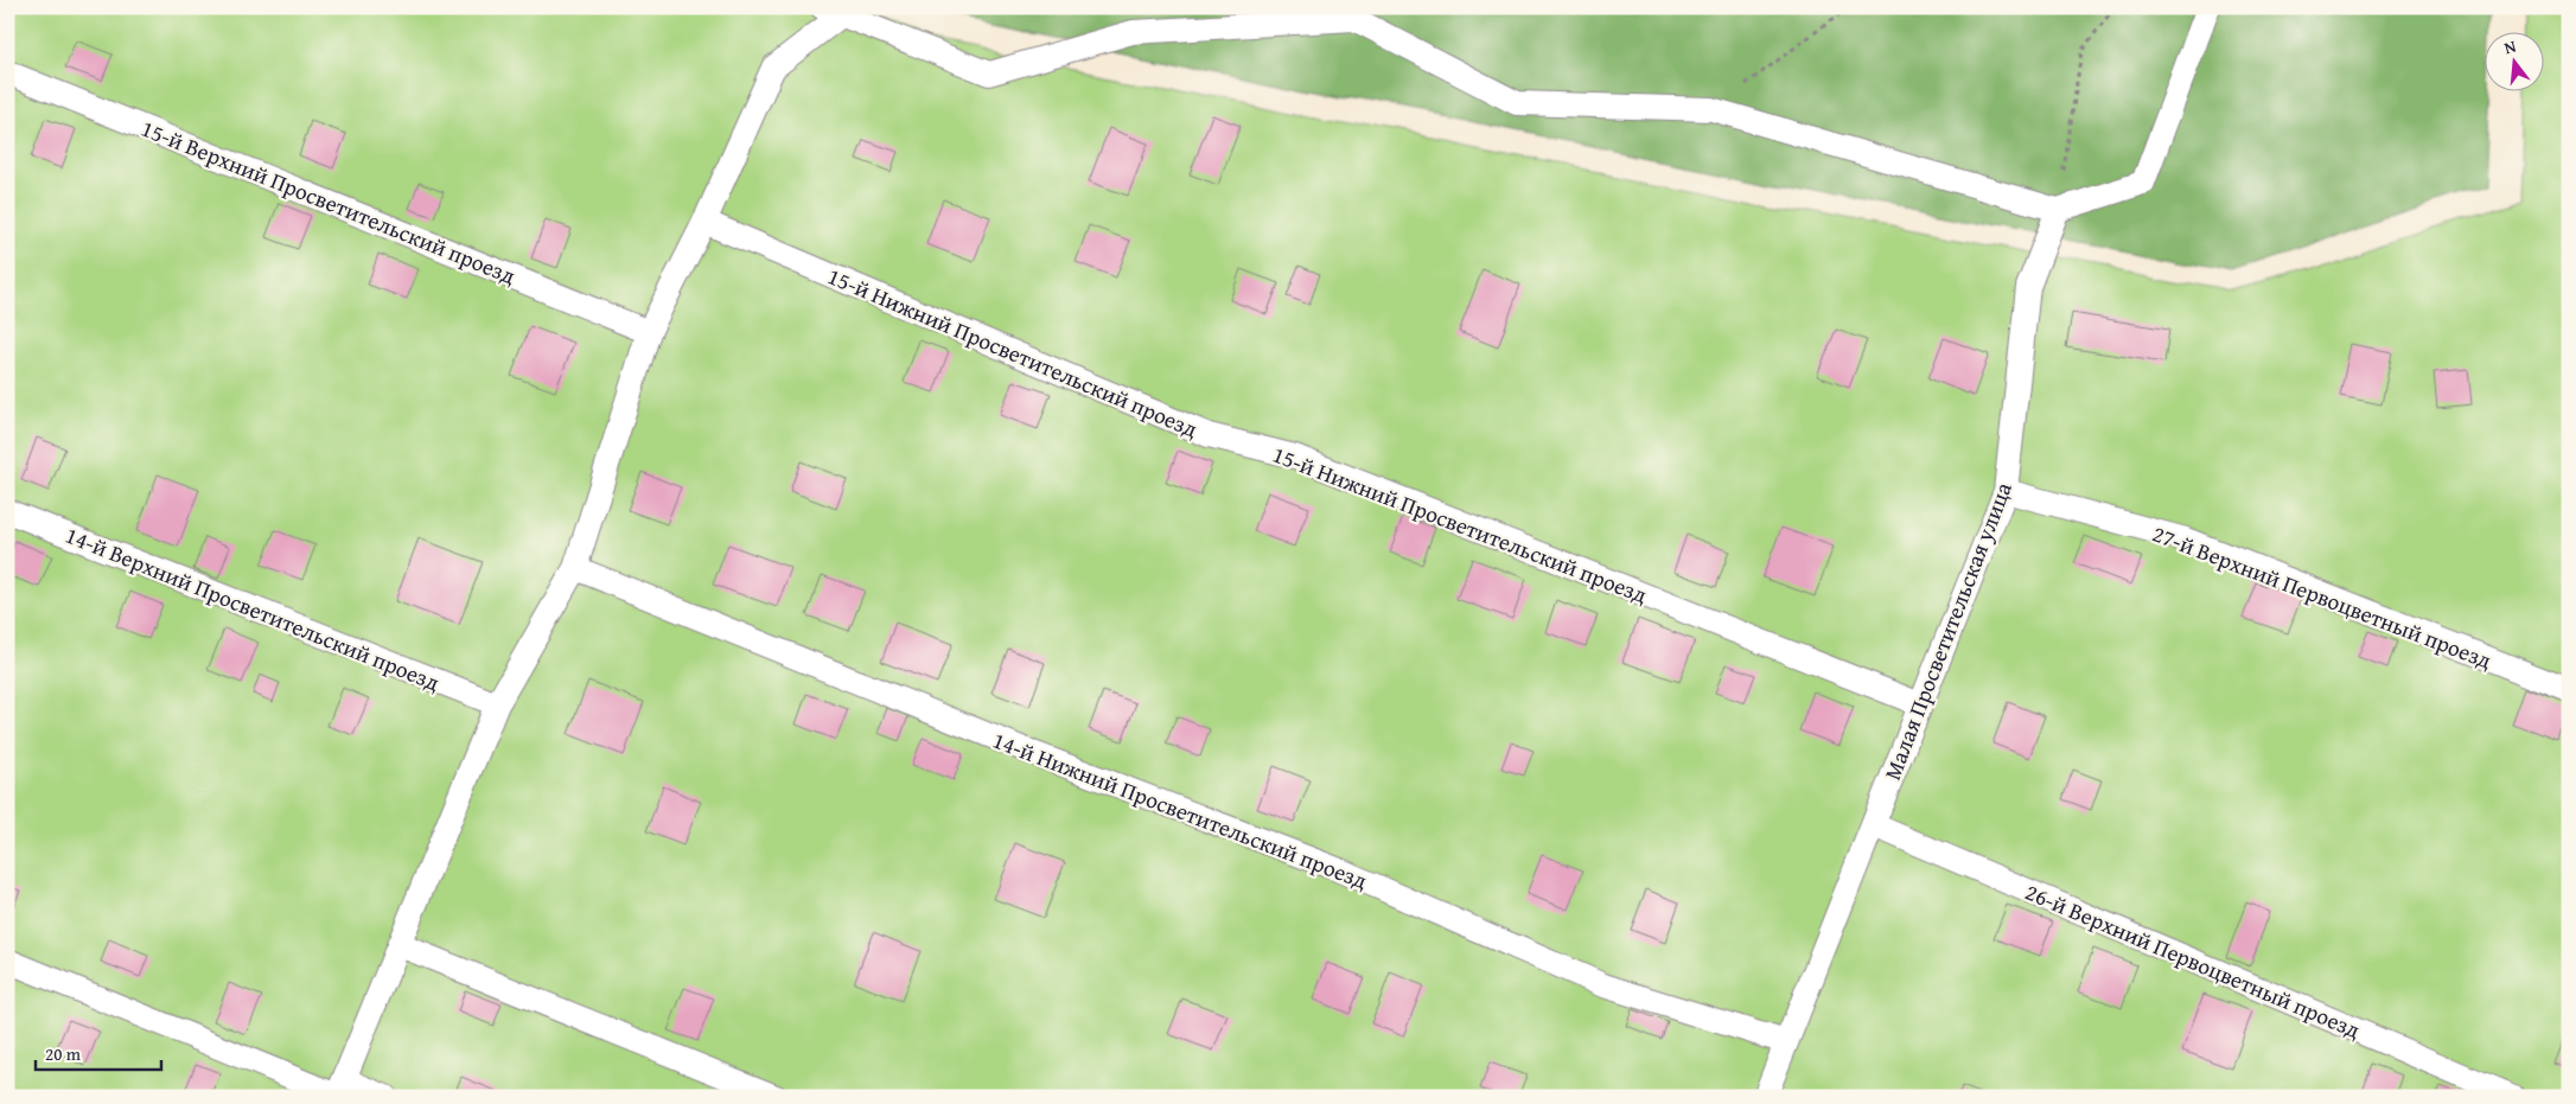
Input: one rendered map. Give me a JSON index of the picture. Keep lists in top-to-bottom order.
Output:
{
  "streets": {
    "lane": [
      "15-й Верхний Просветительский проезд",
      "15-й Нижний Просветительский проезд",
      "27-й Верхний Первоцветный проезд",
      "14-й Верхний Просветительский проезд",
      "Малая Просветительская улица",
      "14-й Нижний Просветительский проезд",
      "26-й Верхний Первоцветный проезд"
    ]
  },
  "crossings": [
    ["15-й Нижний Просветительский проезд", "Малая Просветительская улица"],
    ["27-й Верхний Первоцветный проезд", "Малая Просветительская улица"],
    ["Малая Просветительская улица", "14-й Нижний Просветительский проезд"],
    ["Малая Просветительская улица", "26-й Верхний Первоцветный проезд"]
  ],
  "scale_bar": "20 m",
  "north": "top"
}
